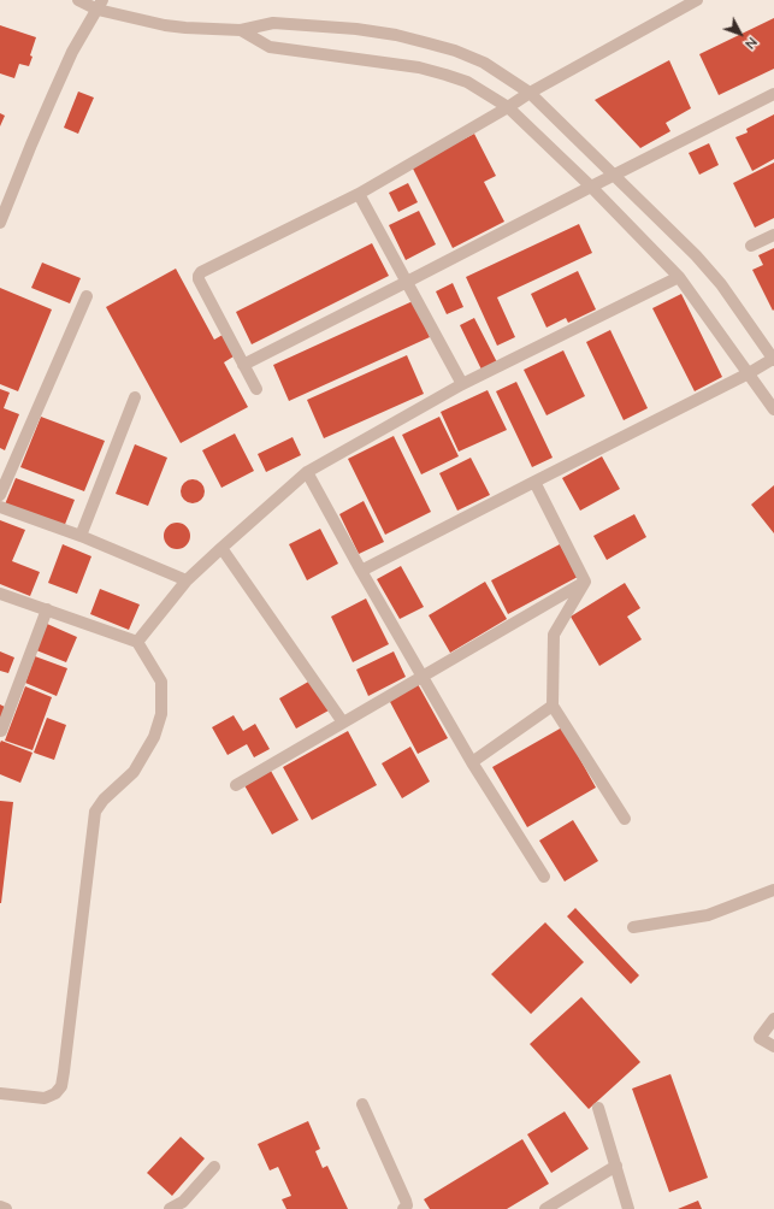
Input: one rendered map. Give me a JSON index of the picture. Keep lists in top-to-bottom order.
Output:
{
  "north": "bottom right"
}
